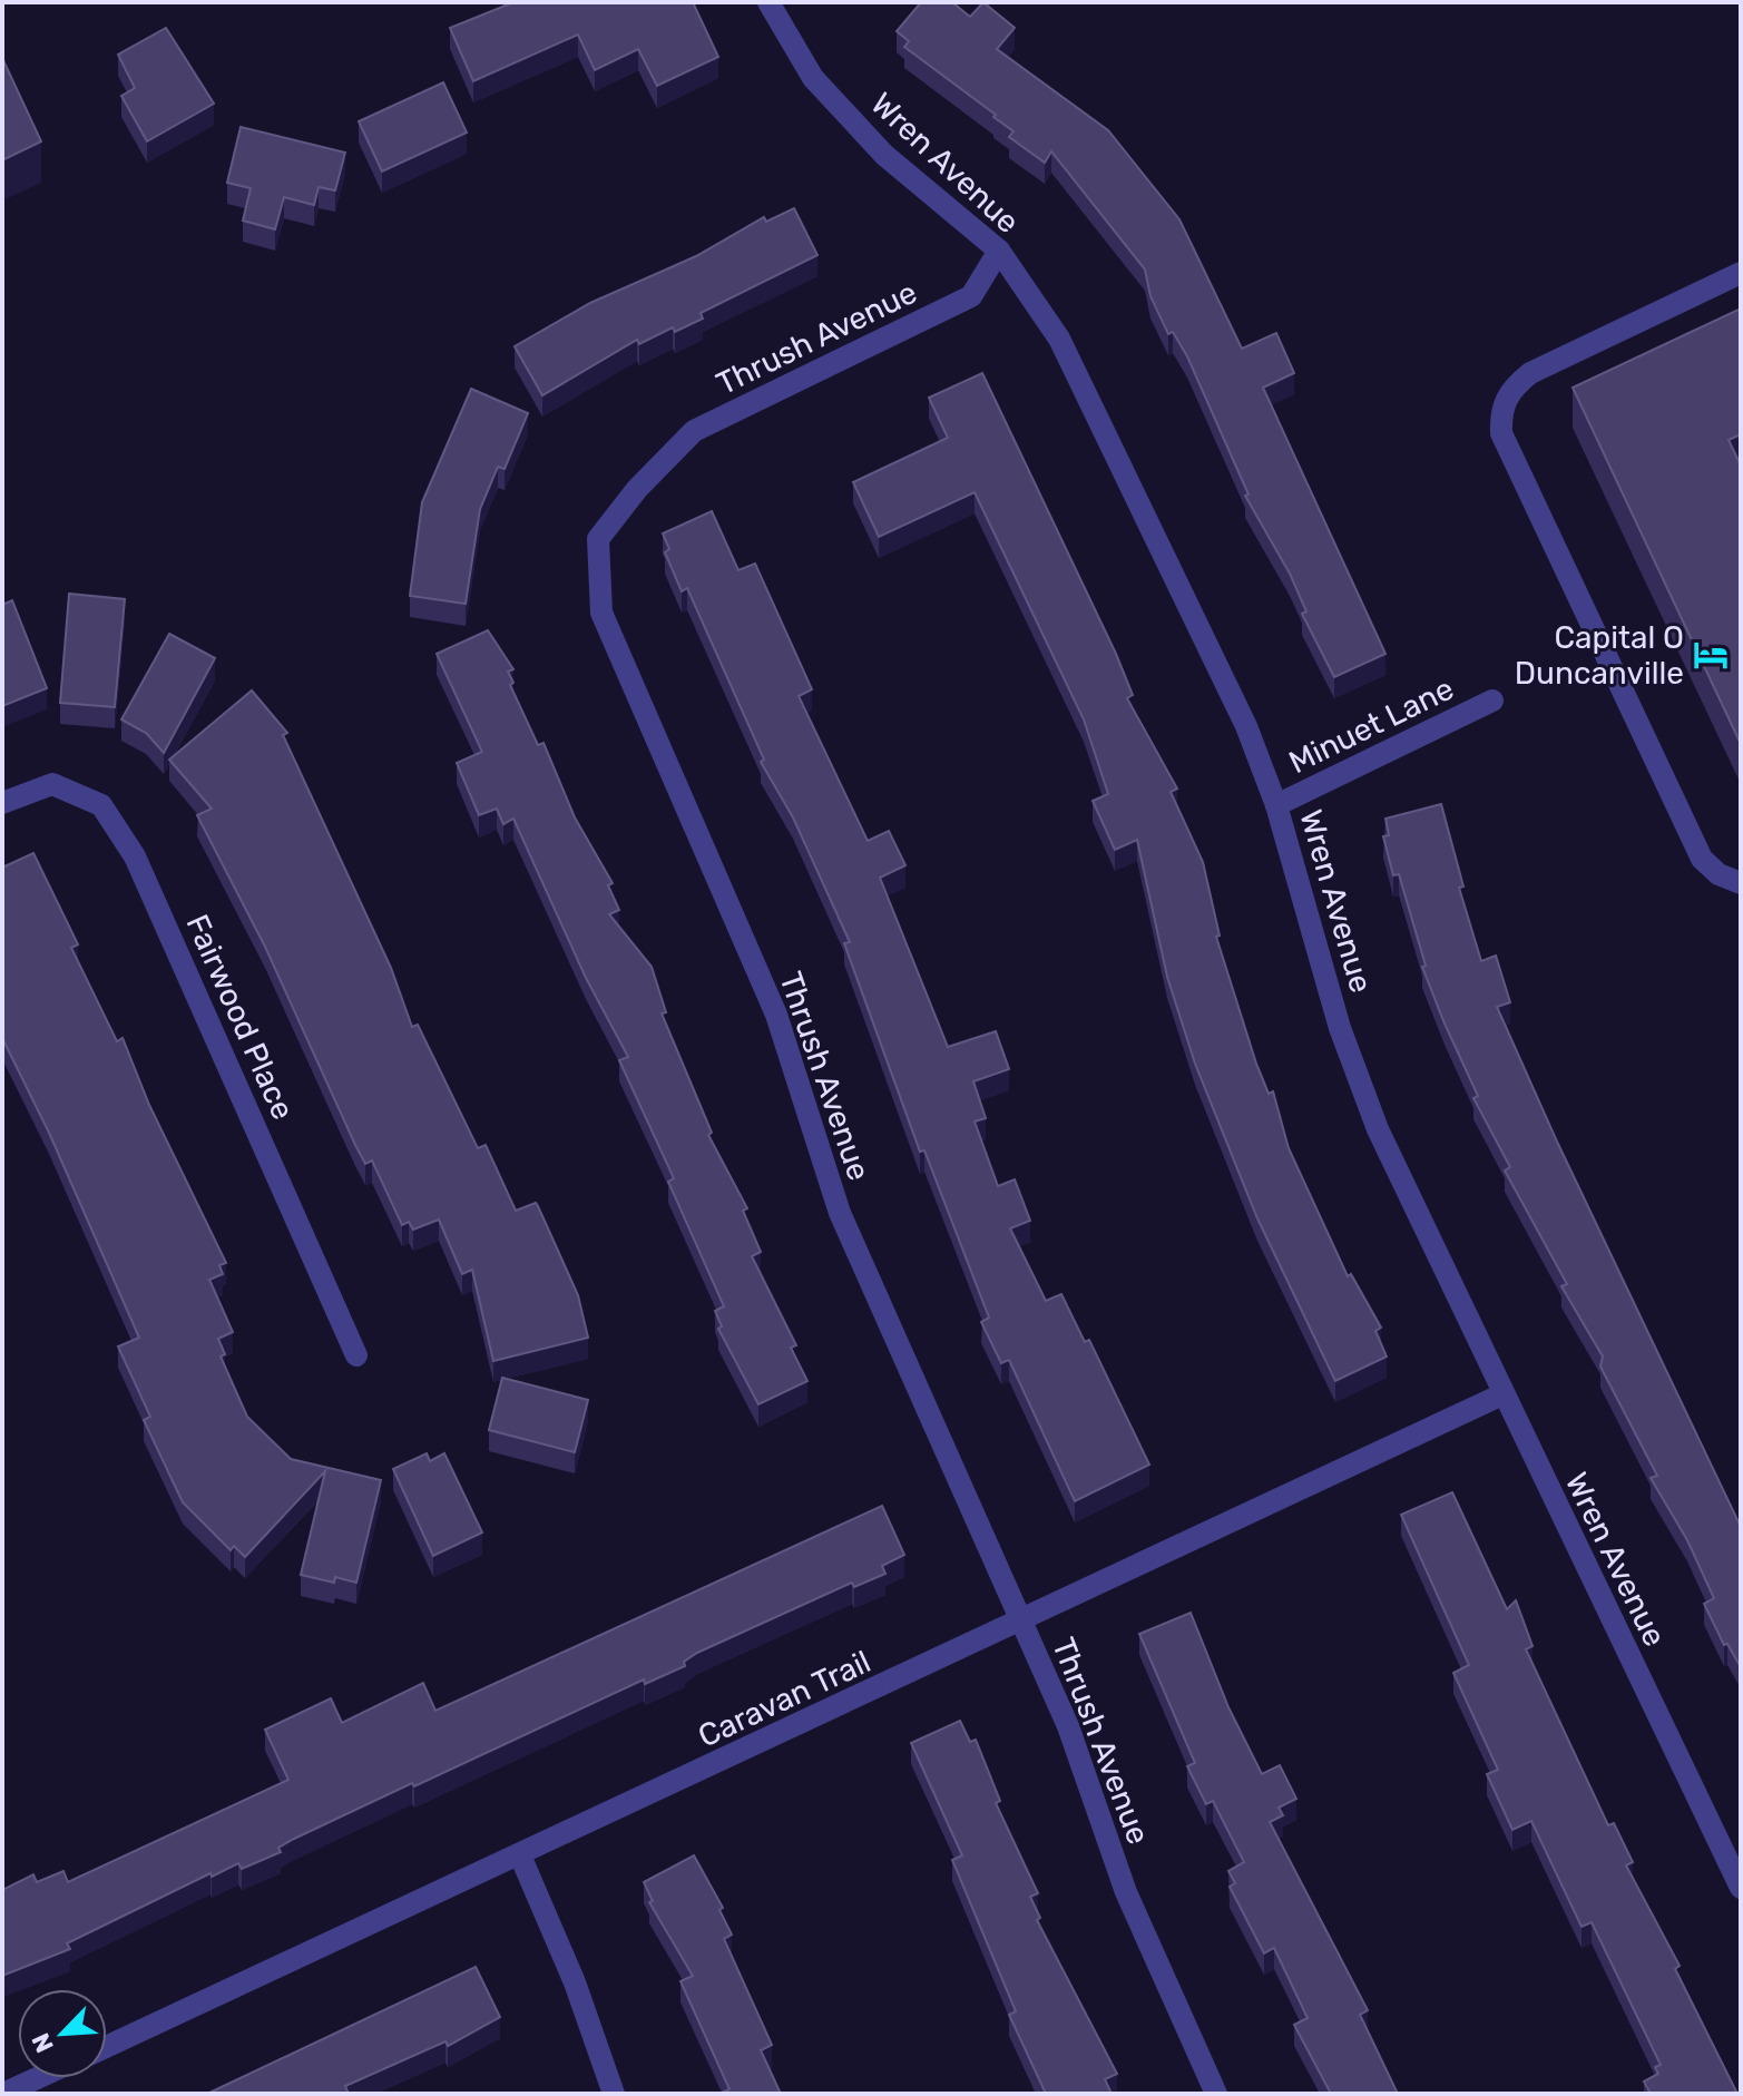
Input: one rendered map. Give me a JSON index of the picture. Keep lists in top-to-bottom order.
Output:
{
  "streets": {
    "street": [
      "Wren Avenue",
      "Thrush Avenue",
      "Minuet Lane",
      "Fairwood Place",
      "Caravan Trail"
    ]
  },
  "crossings": [
    ["Wren Avenue", "Thrush Avenue"],
    ["Wren Avenue", "Minuet Lane"],
    ["Wren Avenue", "Caravan Trail"],
    ["Thrush Avenue", "Caravan Trail"]
  ],
  "places": {
    "hotel": ["Capital O Duncanville"]
  },
  "north": "bottom left"
}
